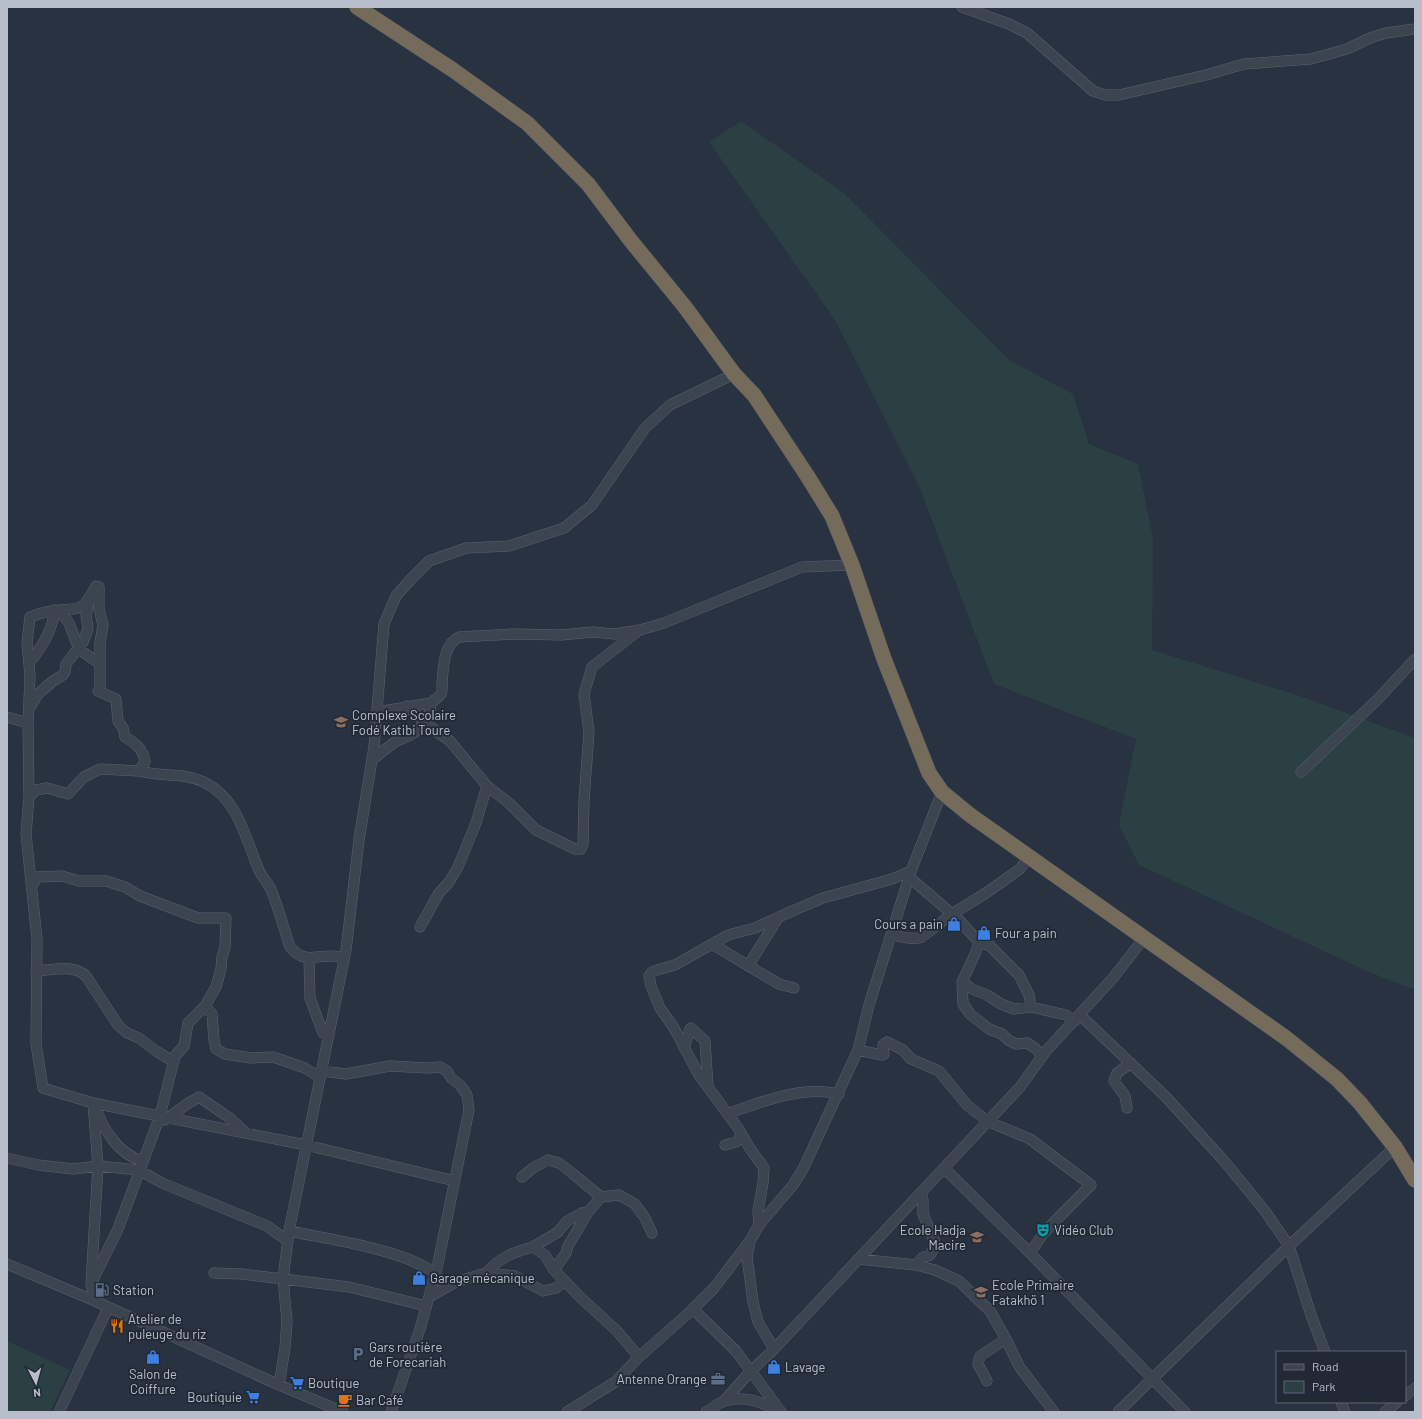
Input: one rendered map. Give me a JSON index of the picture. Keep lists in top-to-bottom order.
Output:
{
  "places": {
    "school or university": ["Complexe Scolaire Fodé Katibi Toure", "Ecole Hadja Macire", "Ecole Primaire Fatakhö 1"],
    "shop": [
      "Cours a pain",
      "Four a pain",
      "Garage mécanique",
      "Salon de Coiffure",
      "Lavage"
    ],
    "theatre": ["Vidéo Club"],
    "fuel station": ["Station"],
    "restaurant": ["Atelier de puleuge du riz"],
    "parking": ["Gars routière de Forecariah"],
    "office": ["Antenne Orange"],
    "supermarket": ["Boutique", "Boutiquie"],
    "cafe": ["Bar Café"]
  },
  "legend": ["Road", "Park"],
  "north": "bottom"
}
